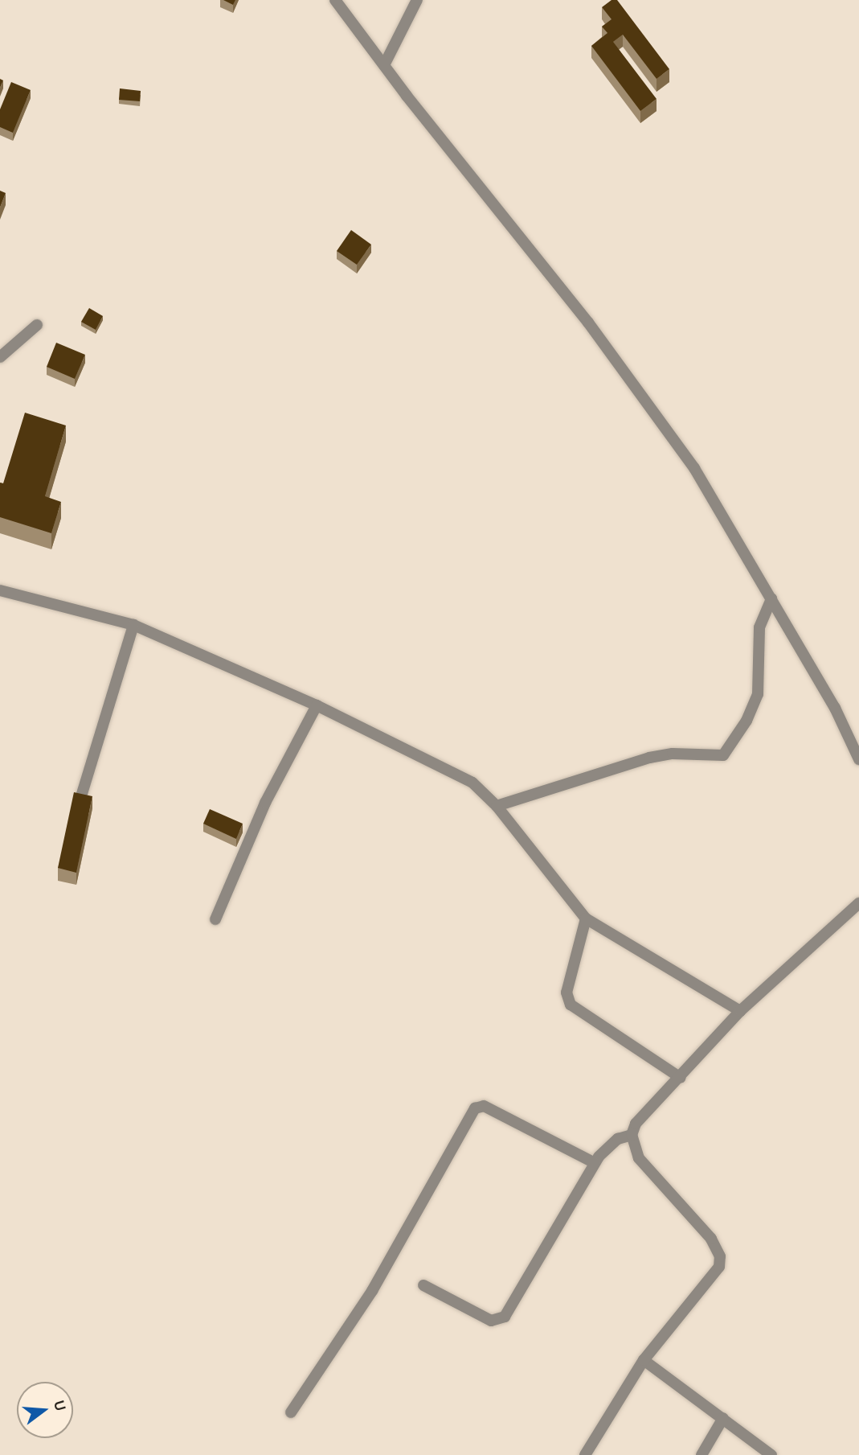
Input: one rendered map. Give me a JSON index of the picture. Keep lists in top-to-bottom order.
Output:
{
  "north": "right"
}
